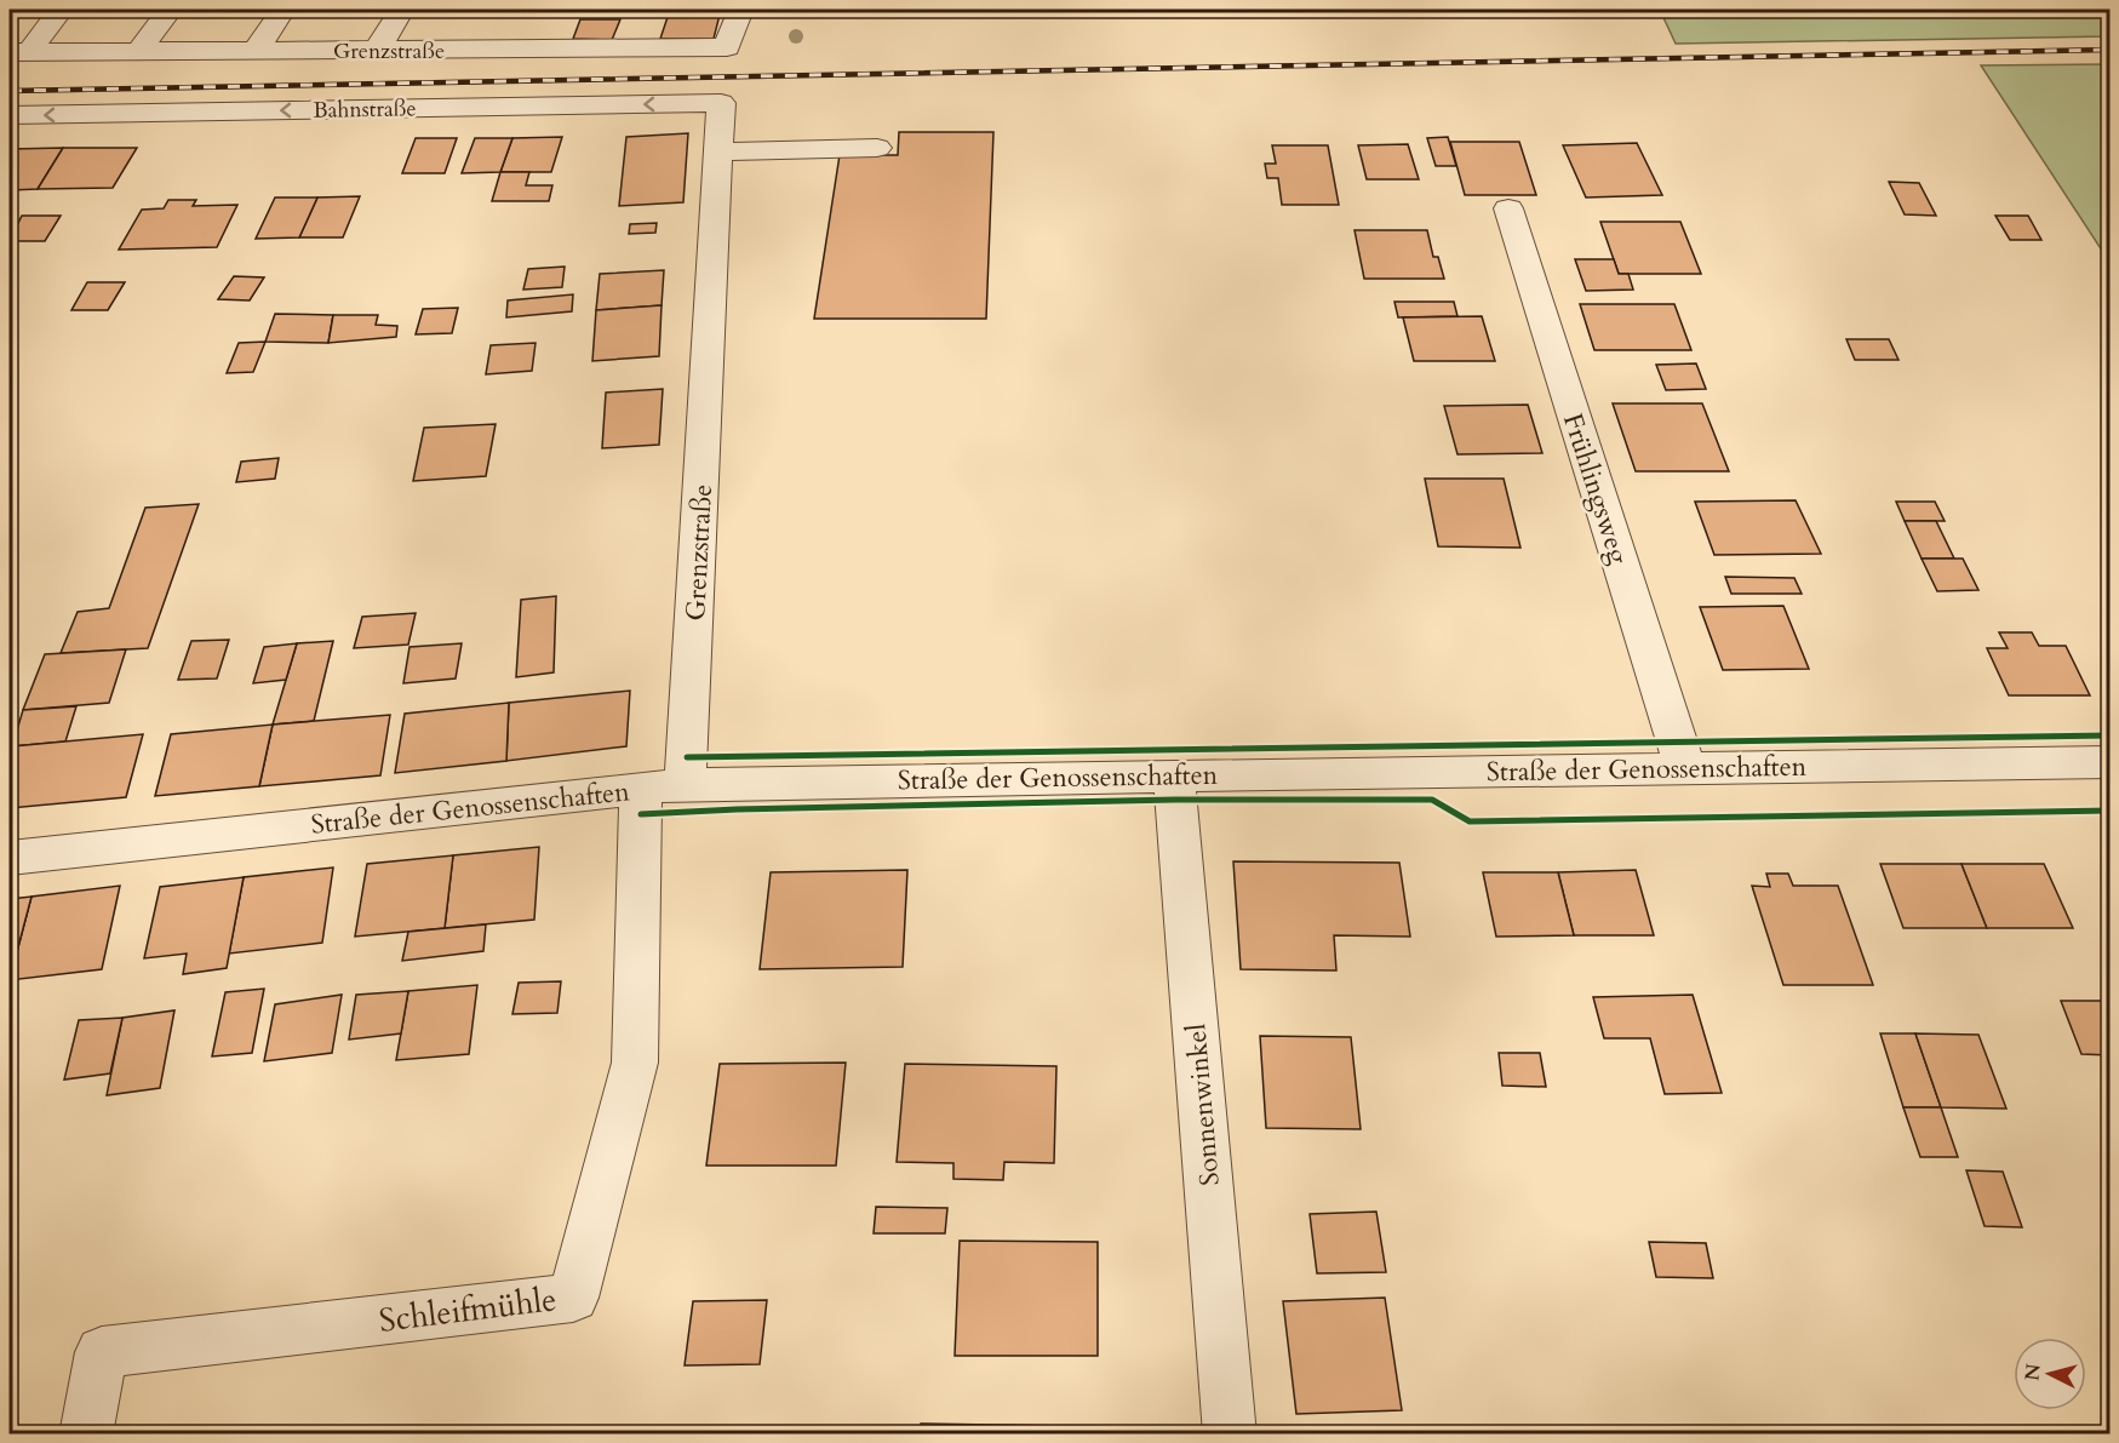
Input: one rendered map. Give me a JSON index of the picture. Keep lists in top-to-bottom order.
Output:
{
  "streets": {
    "street": [
      "Grenzstraße",
      "Bahnstraße",
      "Frühlingsweg",
      "Straße der Genossenschaften",
      "Sonnenwinkel",
      "Schleifmühle"
    ]
  },
  "crossings": [
    ["Grenzstraße", "Bahnstraße"],
    ["Grenzstraße", "Straße der Genossenschaften"],
    ["Grenzstraße", "Schleifmühle"],
    ["Frühlingsweg", "Straße der Genossenschaften"],
    ["Straße der Genossenschaften", "Sonnenwinkel"],
    ["Straße der Genossenschaften", "Schleifmühle"]
  ],
  "one_way": ["Bahnstraße"],
  "north": "left"
}
